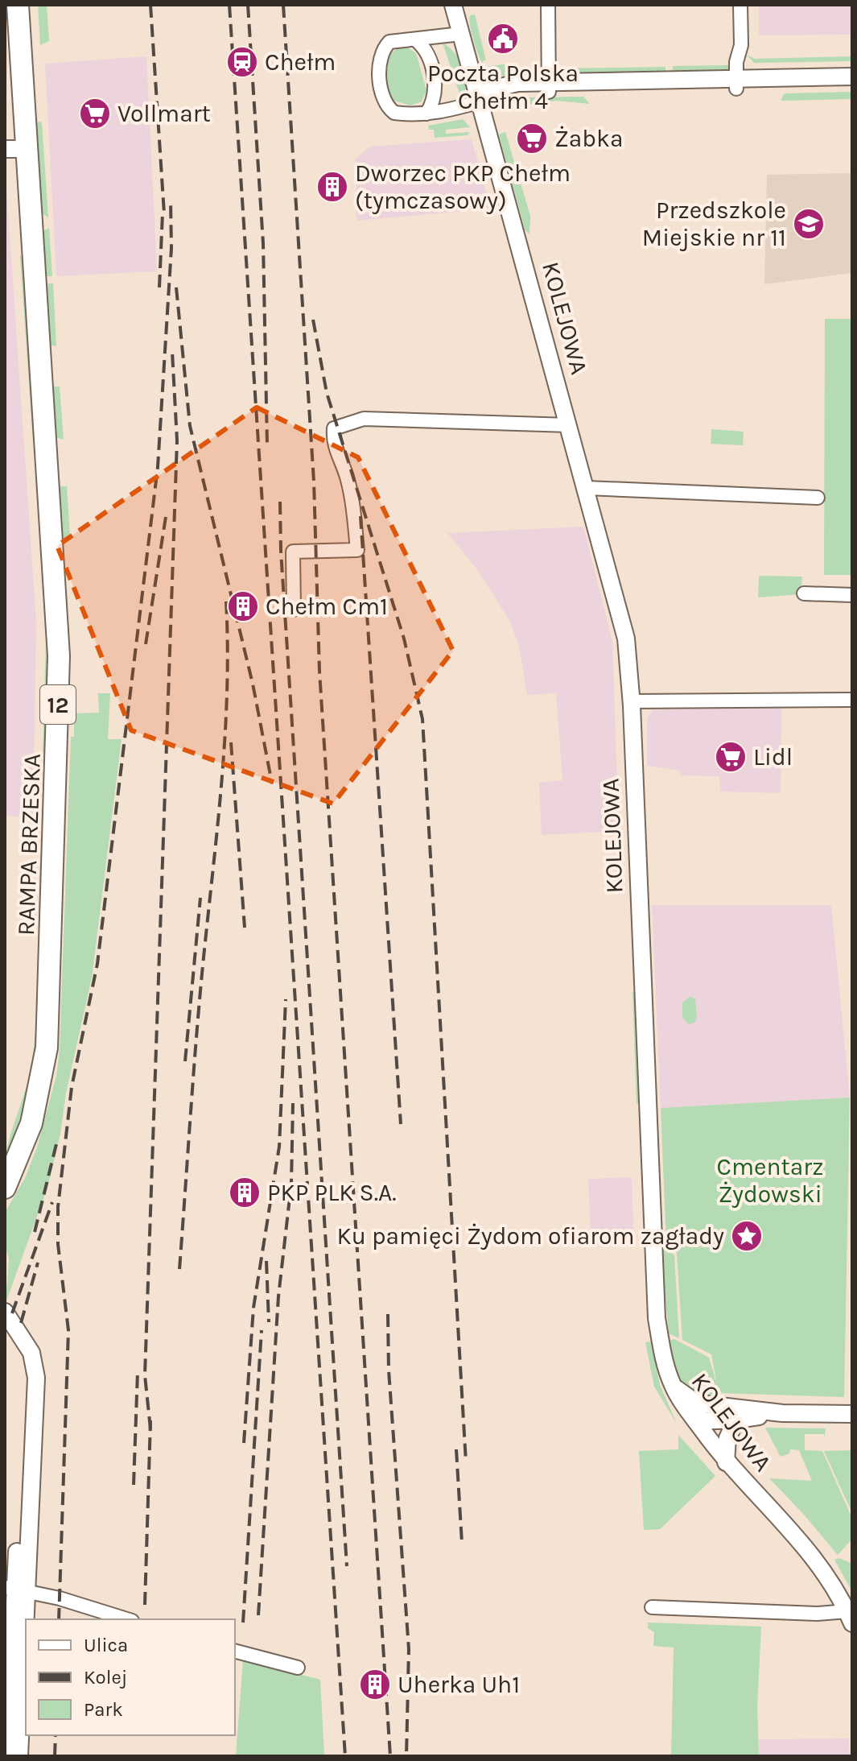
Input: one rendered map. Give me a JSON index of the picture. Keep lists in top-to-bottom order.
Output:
{
  "streets": {
    "highway": ["12", "RAMPA BRZESKA"],
    "street": ["KOLEJOWA"]
  },
  "parks": ["Cmentarz Żydowski"],
  "places": {
    "public building": ["Poczta Polska Chełm 4"],
    "station": ["Chełm"],
    "supermarket": ["Vollmart", "Żabka", "Lidl"],
    "building": [
      "Dworzec PKP Chełm (tymczasowy)",
      "Chełm Cm1",
      "PKP PLK S.A.",
      "Uherka Uh1"
    ],
    "school or university": ["Przedszkole Miejskie nr 11"],
    "place": ["Ku pamięci Żydom ofiarom zagłady"]
  },
  "legend": ["Ulica", "Kolej", "Park"]
}
